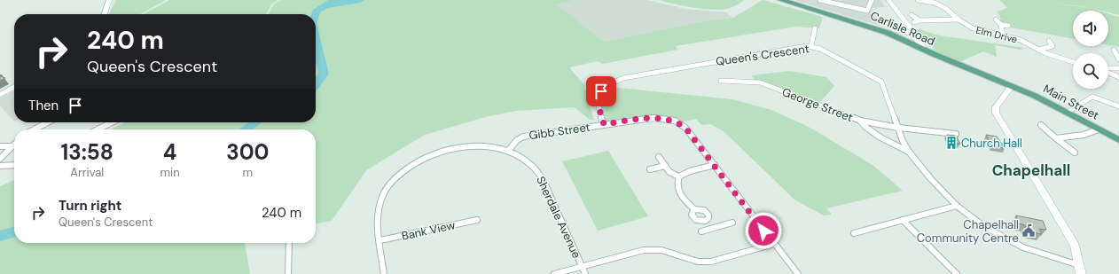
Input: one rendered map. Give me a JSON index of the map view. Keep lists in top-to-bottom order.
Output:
{
  "streets": {
    "main road": ["Carlisle Road", "Main Street"],
    "street": [
      "Elm Drive",
      "Queen's Crescent",
      "George Street",
      "Gibb Street",
      "Sherdale Avenue",
      "Bank View"
    ]
  },
  "crossings": [
    ["Carlisle Road", "Main Street"],
    ["Queen's Crescent", "George Street"],
    ["Queen's Crescent", "Gibb Street"],
    ["Gibb Street", "Sherdale Avenue"],
    ["Sherdale Avenue", "Bank View"]
  ],
  "districts": ["Chapelhall"],
  "places": {
    "building": ["Church Hall"],
    "public building": ["Chapelhall Community Centre"]
  },
  "page": {
    "turn": ["240 m", "Queen's Crescent"],
    "then": "Then",
    "eta": [
      "13:58",
      "Arrival",
      "4",
      "min",
      "300",
      "m"
    ],
    "list": [
      {
        "name": "Turn right",
        "note": "Queen's Crescent",
        "value": "240 m"
      }
    ]
  }
}
